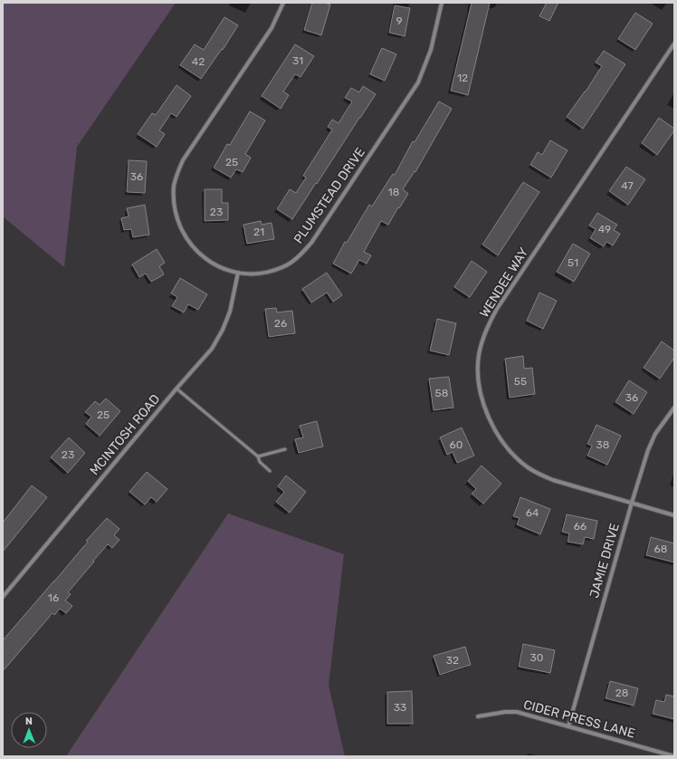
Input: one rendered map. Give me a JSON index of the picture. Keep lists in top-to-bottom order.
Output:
{
  "streets": {
    "street": [
      "PLUMSTEAD DRIVE",
      "WENDEE WAY",
      "MCINTOSH ROAD",
      "JAMIE DRIVE",
      "CIDER PRESS LANE"
    ]
  },
  "crossings": [
    ["PLUMSTEAD DRIVE", "MCINTOSH ROAD"],
    ["WENDEE WAY", "JAMIE DRIVE"],
    ["JAMIE DRIVE", "CIDER PRESS LANE"]
  ],
  "house_numbers": [
    "9",
    "31",
    "42",
    "12",
    "25",
    "36",
    "47",
    "18",
    "23",
    "49",
    "21",
    "51",
    "26",
    "55",
    "58",
    "36",
    "25",
    "60",
    "38",
    "23",
    "64",
    "66",
    "68",
    "16",
    "30",
    "32",
    "28",
    "33"
  ],
  "north": "top"
}
